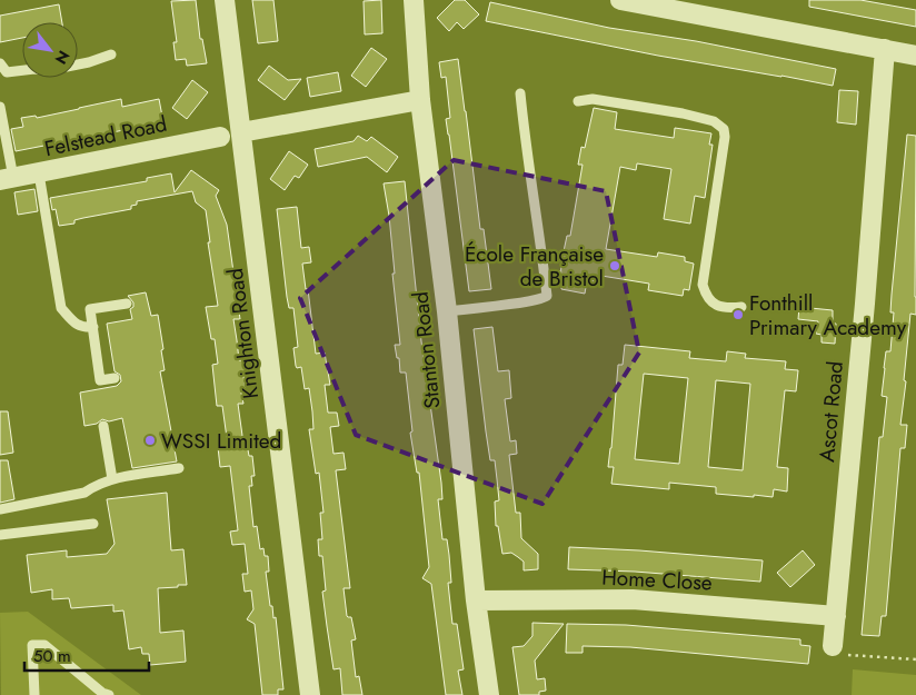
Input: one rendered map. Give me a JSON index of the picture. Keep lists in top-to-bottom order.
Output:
{
  "streets": {
    "street": [
      "Felstead Road",
      "Knighton Road",
      "Stanton Road",
      "Ascot Road",
      "Home Close"
    ]
  },
  "crossings": [
    ["Stanton Road", "Home Close"],
    ["Ascot Road", "Home Close"]
  ],
  "places": ["École Française de Bristol", "Fonthill Primary Academy", "WSSI Limited"],
  "scale_bar": "50 m",
  "north": "bottom right"
}
